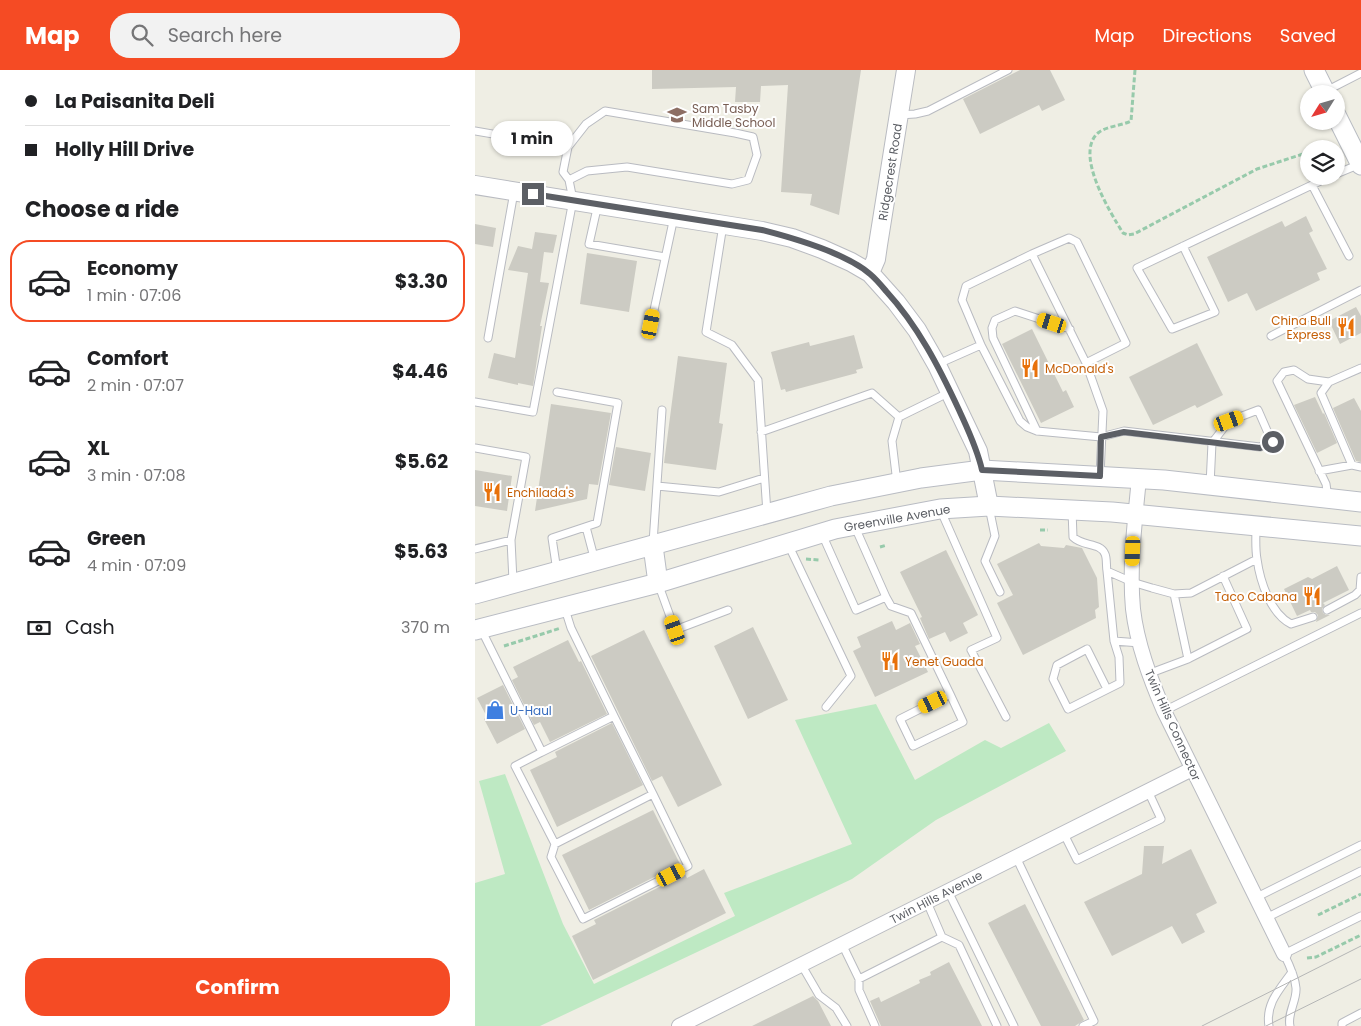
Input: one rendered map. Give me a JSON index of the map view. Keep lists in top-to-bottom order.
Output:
{
  "streets": {
    "main road": ["Greenville Avenue"],
    "street": ["Ridgecrest Road", "Twin Hills Connector", "Twin Hills Avenue"]
  },
  "crossings": [
    ["Greenville Avenue", "Twin Hills Connector"],
    ["Twin Hills Connector", "Twin Hills Avenue"]
  ],
  "places": {
    "school or university": ["Sam Tasby Middle School"],
    "restaurant": [
      "China Bull Express",
      "McDonald's",
      "Enchilada's",
      "Taco Cabana",
      "Yenet Guada"
    ],
    "shop": ["U-Haul"]
  },
  "north": "bottom left",
  "page": {
    "header": "Map",
    "search": "Search here",
    "nav": ["Map", "Directions", "Saved"],
    "banner": ["La Paisanita Deli", "Holly Hill Drive"],
    "bubble": "1 min",
    "heading": "Choose a ride",
    "list": [
      {
        "name": "Economy",
        "note": "1 min · 07:06",
        "value": "$3.30"
      },
      {
        "name": "Comfort",
        "note": "2 min · 07:07",
        "value": "$4.46"
      },
      {
        "name": "XL",
        "note": "3 min · 07:08",
        "value": "$5.62"
      },
      {
        "name": "Green",
        "note": "4 min · 07:09",
        "value": "$5.63"
      }
    ],
    "pay": ["Cash", "370 m"],
    "buttons": "Confirm"
  }
}
